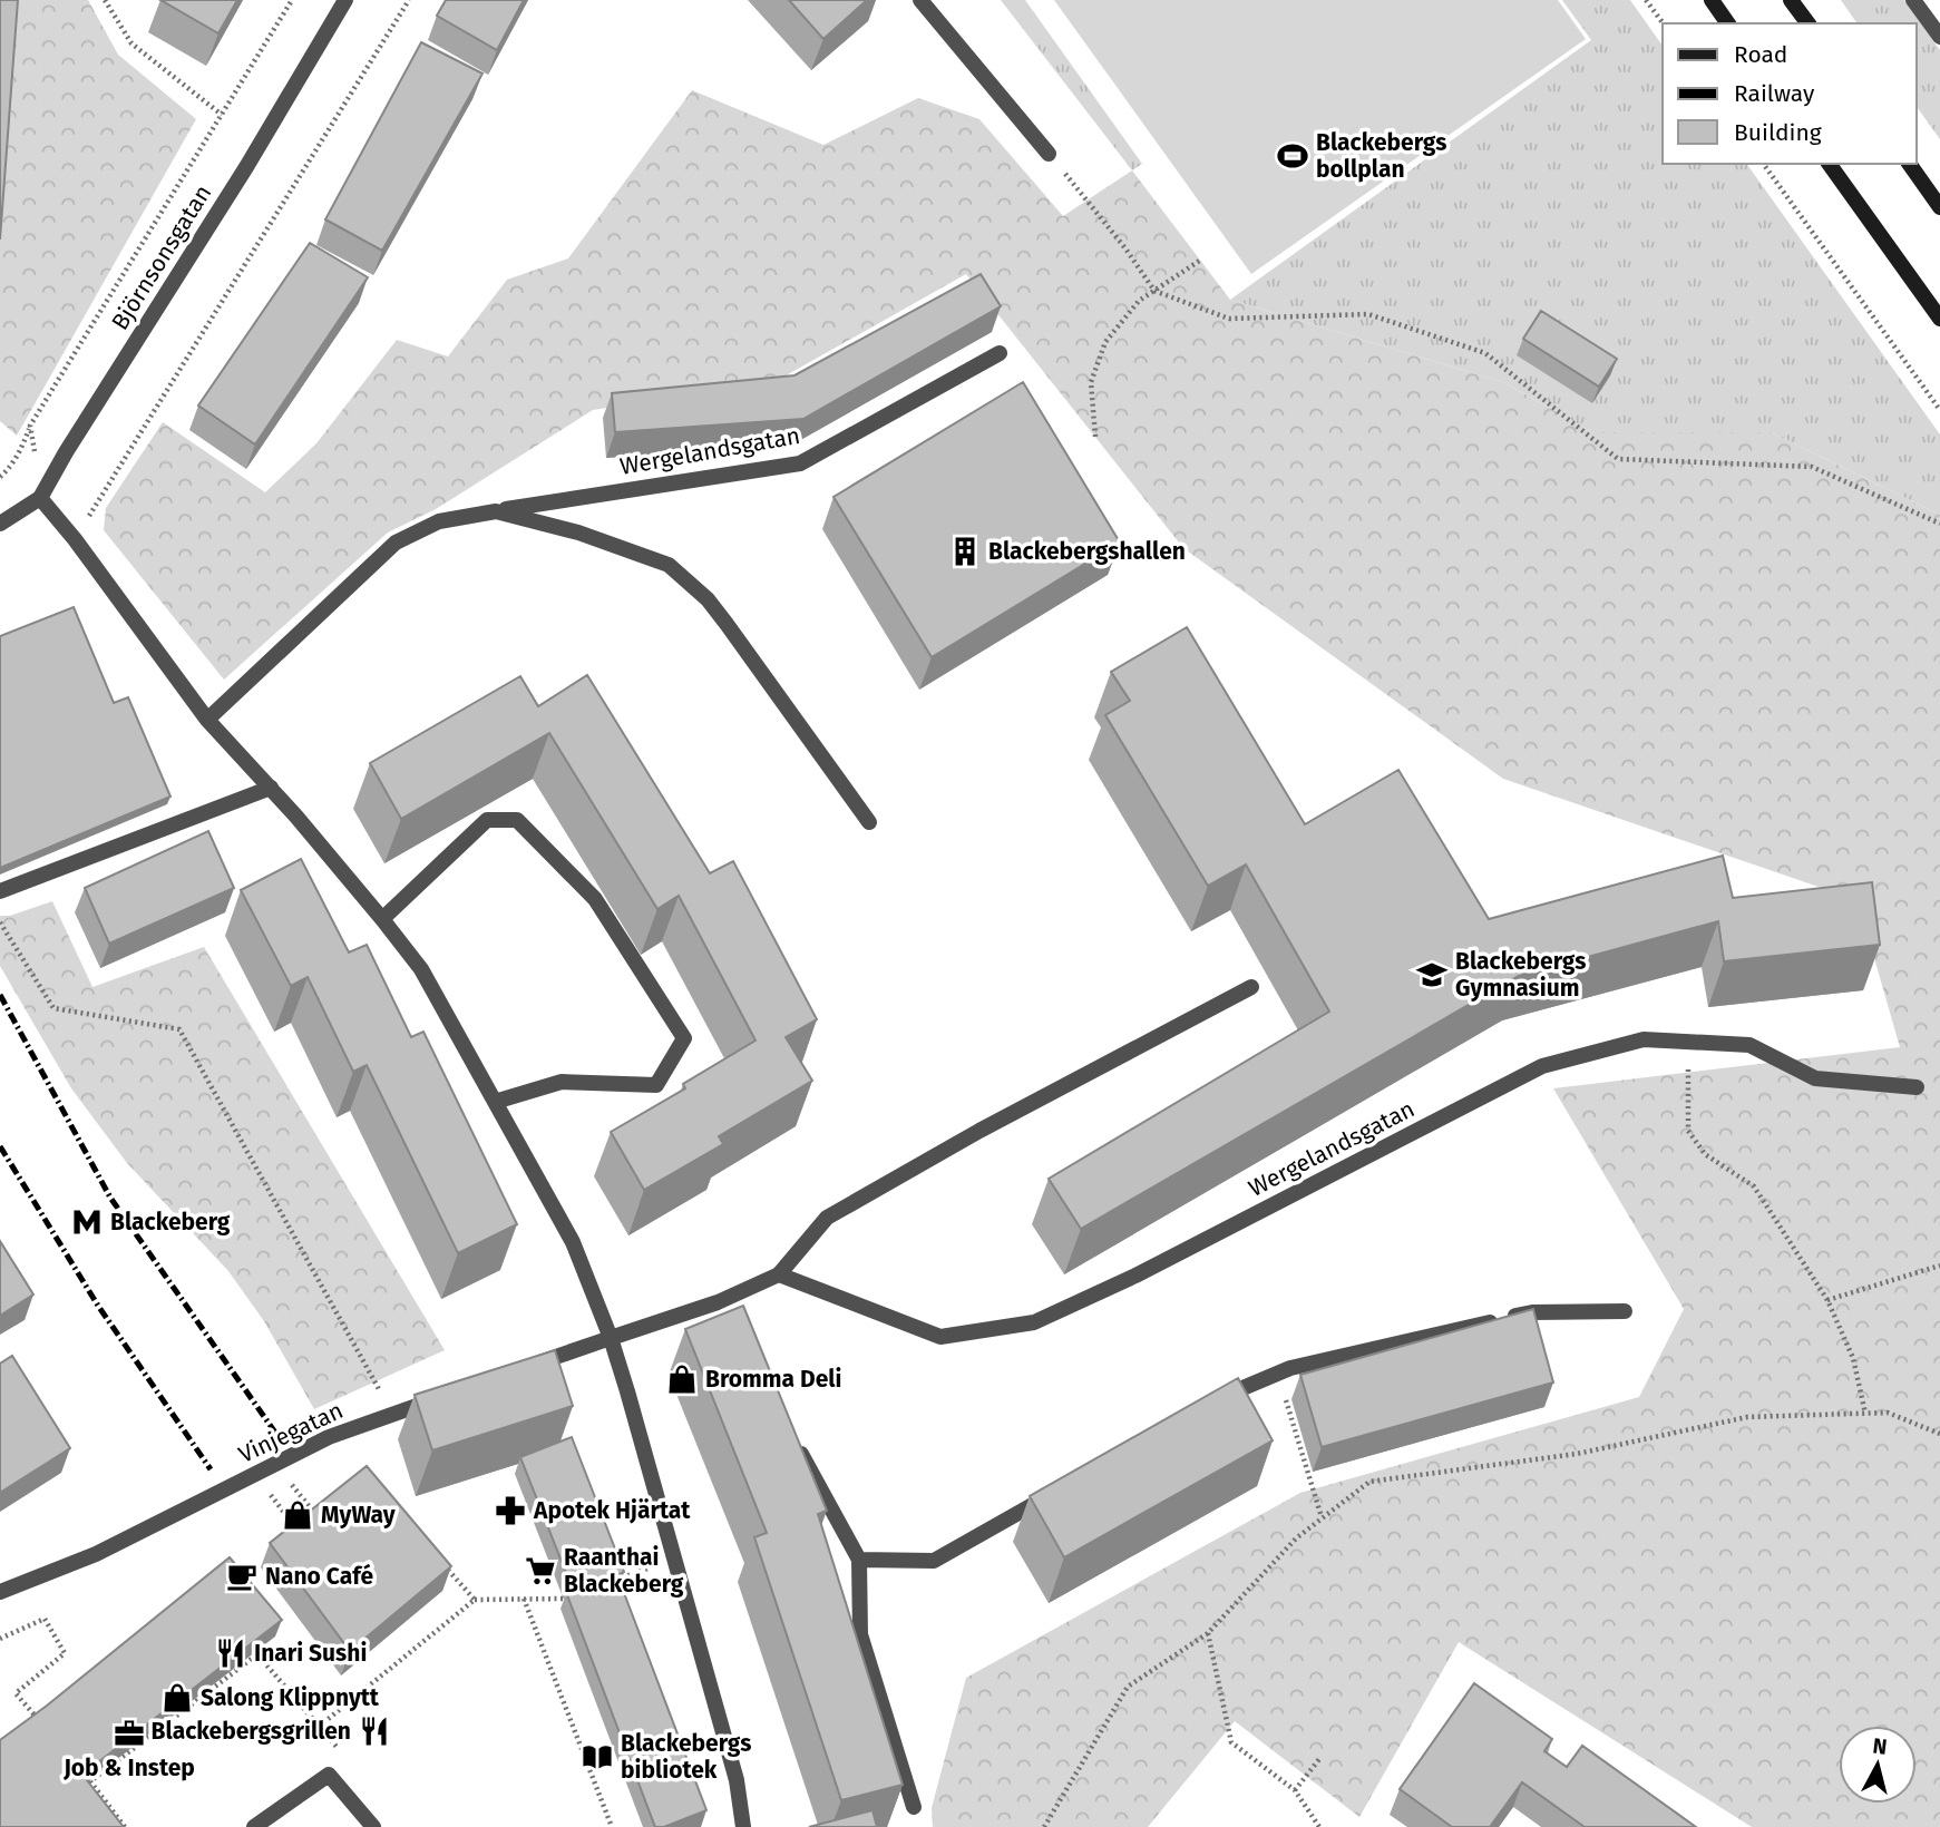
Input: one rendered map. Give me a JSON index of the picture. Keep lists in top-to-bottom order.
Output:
{
  "streets": {
    "street": ["Björnsonsgatan", "Wergelandsgatan", "Vinjegatan"]
  },
  "places": {
    "sports": ["Blackebergs bollplan"],
    "building": ["Blackebergshallen"],
    "school or university": ["Blackebergs Gymnasium"],
    "metro station": ["Blackeberg"],
    "shop": ["Bromma Deli", "MyWay", "Salong Klippnytt"],
    "pharmacy": ["Apotek Hjärtat"],
    "supermarket": ["Raanthai Blackeberg"],
    "cafe": ["Nano Café"],
    "restaurant": ["Inari Sushi", "Blackebergsgrillen"],
    "office": ["Job & Instep"],
    "library": ["Blackebergs bibliotek"]
  },
  "legend": ["Road", "Railway", "Building"],
  "north": "top"
}
